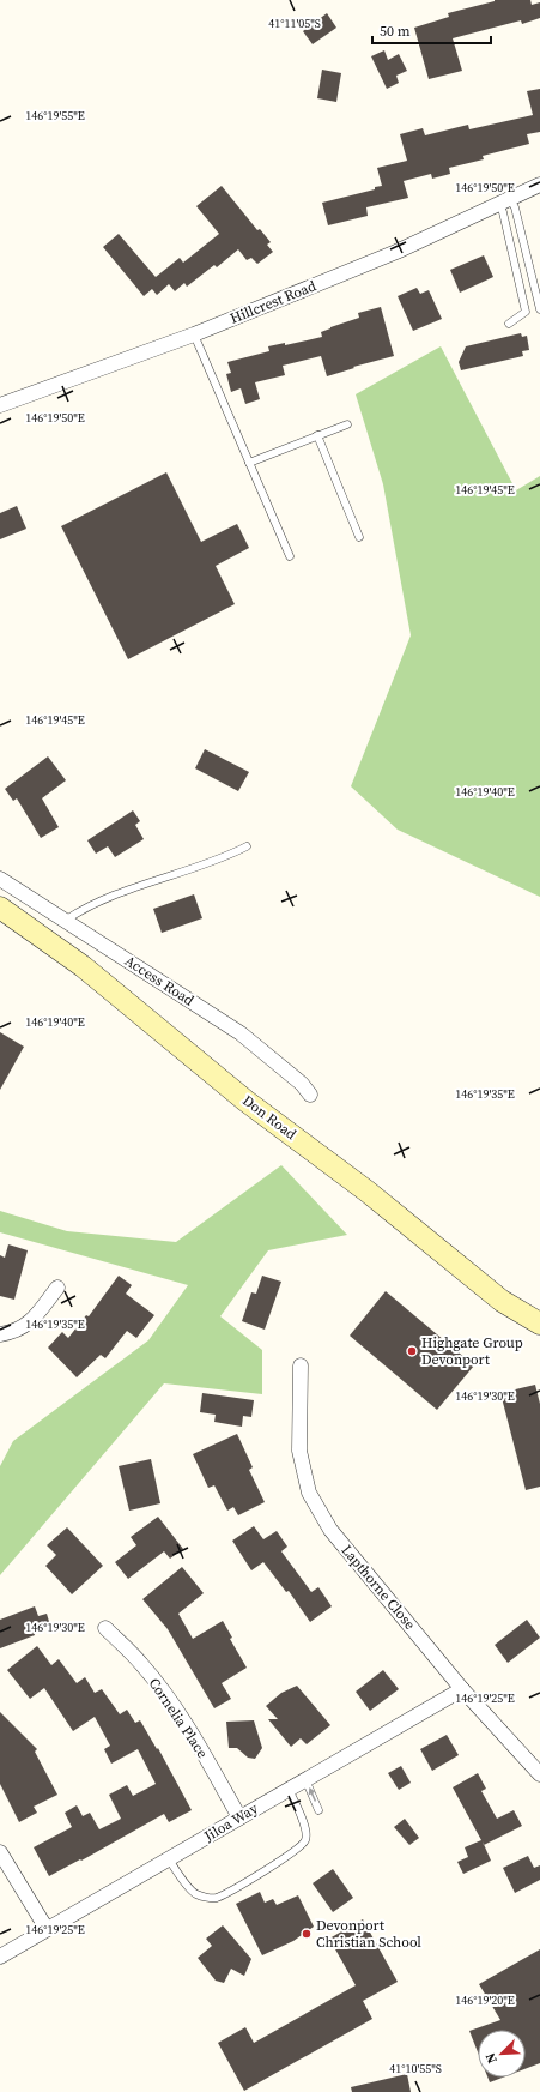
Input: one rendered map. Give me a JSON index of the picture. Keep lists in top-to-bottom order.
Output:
{
  "streets": {
    "main road": ["Don Road"],
    "street": [
      "Hillcrest Road",
      "Access Road",
      "Lapthorne Close",
      "Cornelia Place",
      "Jiloa Way"
    ]
  },
  "crossings": [
    ["Lapthorne Close", "Jiloa Way"],
    ["Cornelia Place", "Jiloa Way"]
  ],
  "places": ["Highgate Group Devonport", "Devonport Christian School"],
  "scale_bar": "50 m",
  "north": "bottom left",
  "coordinates": [
    "41°11'05\"S",
    "146°19'55\"E",
    "146°19'50\"E",
    "146°19'45\"E",
    "146°19'40\"E",
    "146°19'35\"E",
    "146°19'30\"E",
    "146°19'25\"E",
    "146°19'20\"E",
    "41°10'55\"S"
  ]
}
